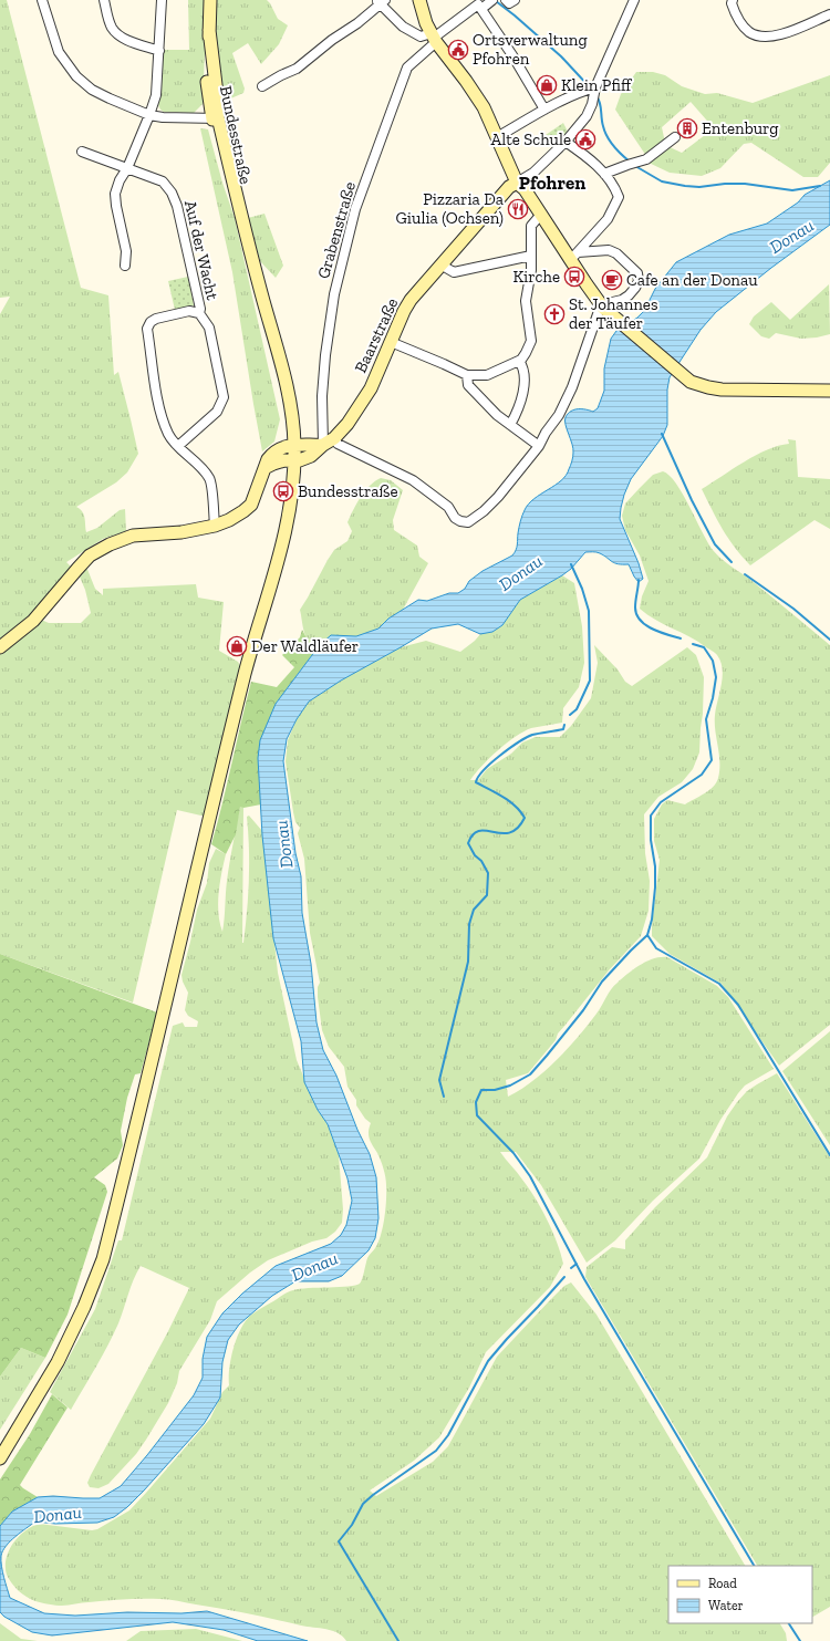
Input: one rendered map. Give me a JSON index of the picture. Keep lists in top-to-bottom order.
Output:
{
  "streets": {
    "main road": ["Bundesstraße", "Baarstraße"],
    "street": ["Grabenstraße", "Auf der Wacht"]
  },
  "crossings": [
    ["Bundesstraße", "Baarstraße"],
    ["Grabenstraße", "Baarstraße"]
  ],
  "districts": ["Pfohren"],
  "water": ["Donau"],
  "places": {
    "public building": ["Ortsverwaltung Pfohren", "Alte Schule"],
    "shop": ["Klein Pfiff", "Der Waldläufer"],
    "building": ["Entenburg"],
    "restaurant": ["Pizzaria Da Giulia (Ochsen)"],
    "bus stop": ["Kirche", "Bundesstraße"],
    "cafe": ["Cafe an der Donau"],
    "church": ["St. Johannes der Täufer"]
  },
  "legend": ["Road", "Water"]
}
